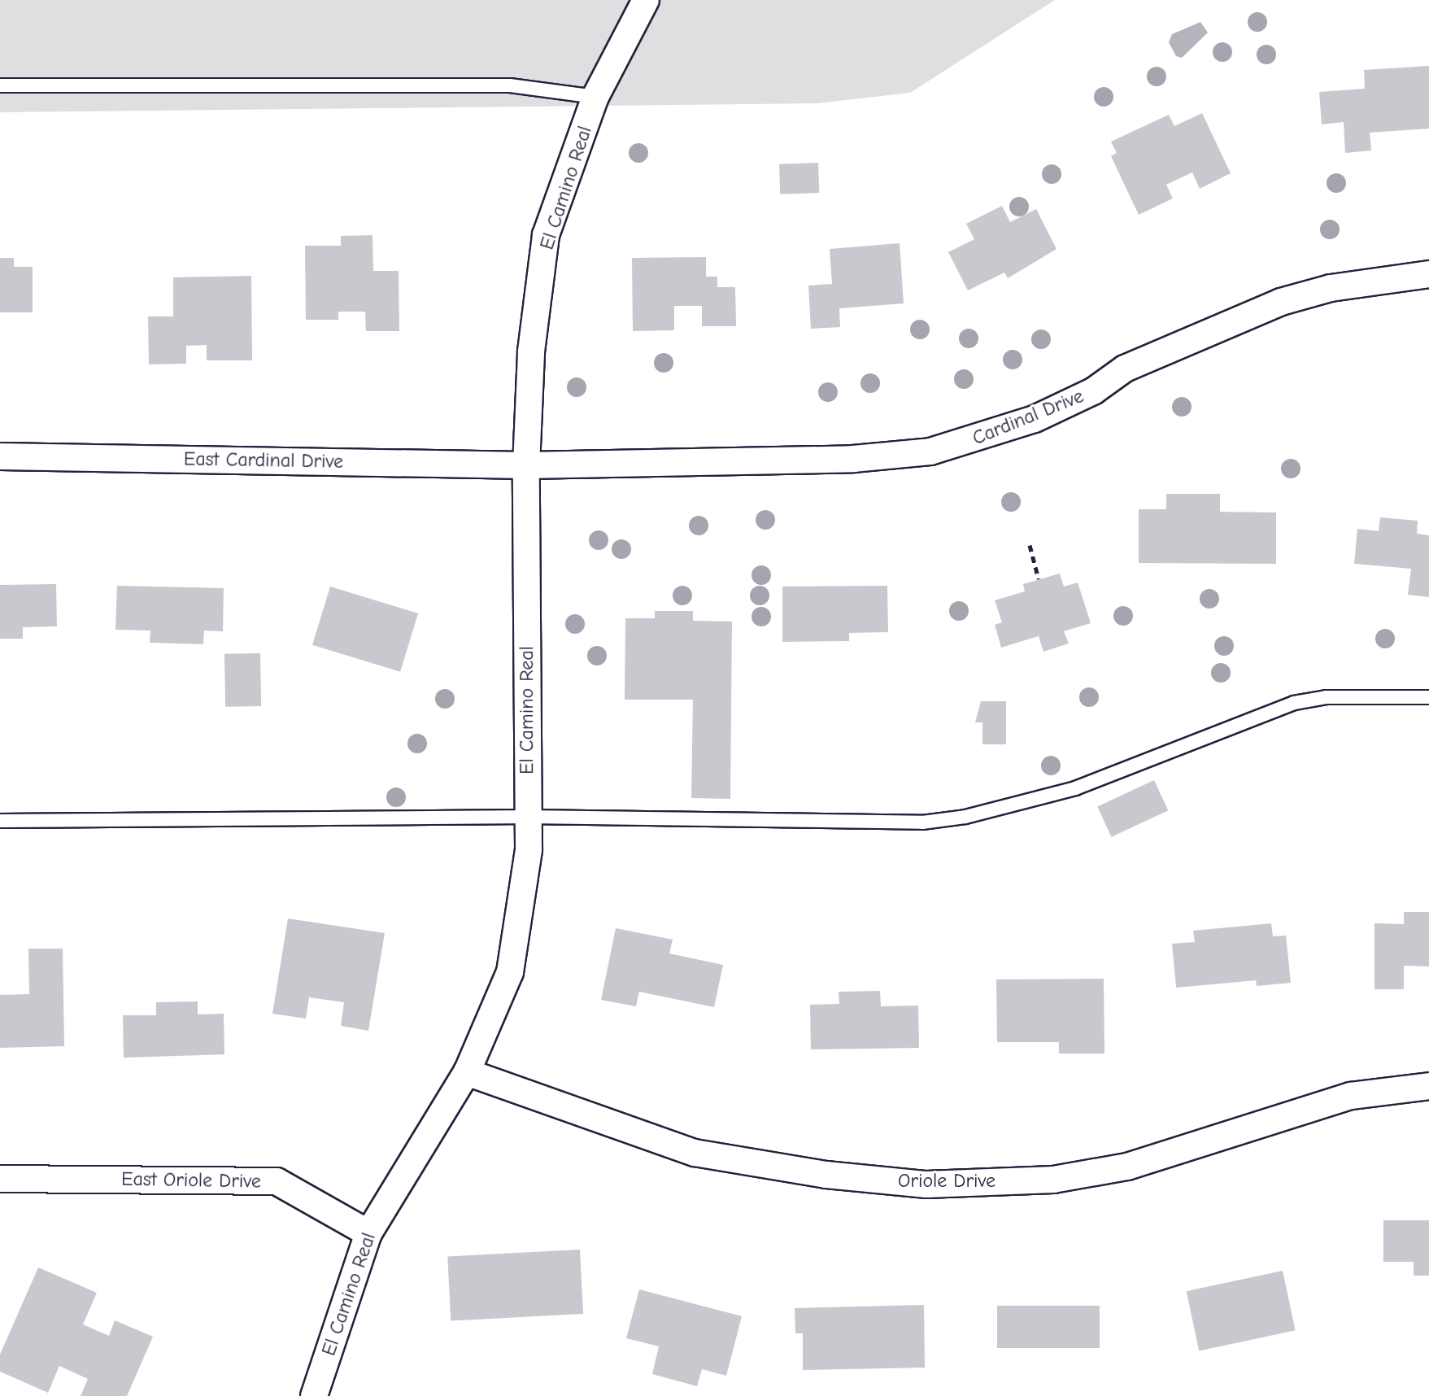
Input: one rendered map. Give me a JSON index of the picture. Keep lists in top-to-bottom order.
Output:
{
  "streets": {
    "street": [
      "El Camino Real",
      "Cardinal Drive",
      "East Cardinal Drive",
      "East Oriole Drive",
      "Oriole Drive"
    ]
  },
  "crossings": [
    ["El Camino Real", "Cardinal Drive"],
    ["El Camino Real", "East Cardinal Drive"],
    ["El Camino Real", "East Oriole Drive"],
    ["El Camino Real", "Oriole Drive"],
    ["Cardinal Drive", "East Cardinal Drive"]
  ]
}
